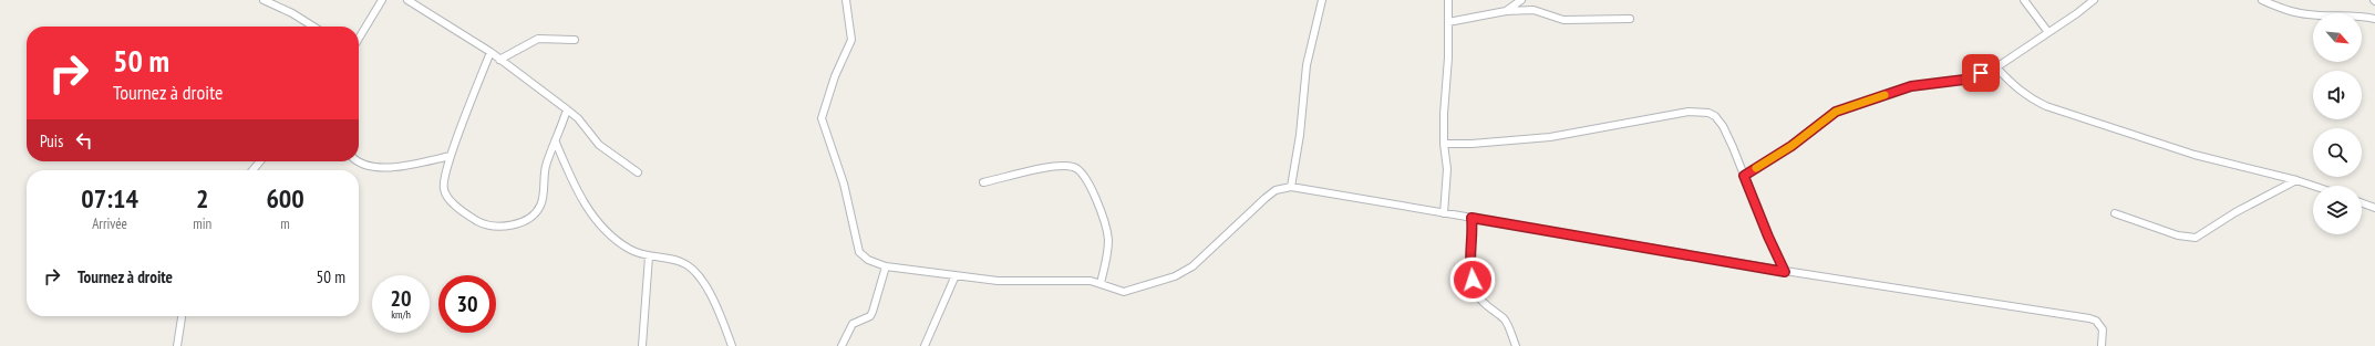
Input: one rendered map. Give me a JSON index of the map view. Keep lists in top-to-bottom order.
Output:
{
  "north": "bottom right",
  "page": {
    "turn": ["50 m", "Tournez à droite"],
    "then": "Puis",
    "eta": [
      "07:14",
      "Arrivée",
      "2",
      "min",
      "600",
      "m"
    ],
    "list": [
      {
        "name": "Tournez à droite",
        "value": "50 m"
      }
    ],
    "speed": "20 km/h",
    "limit": "30"
  }
}
